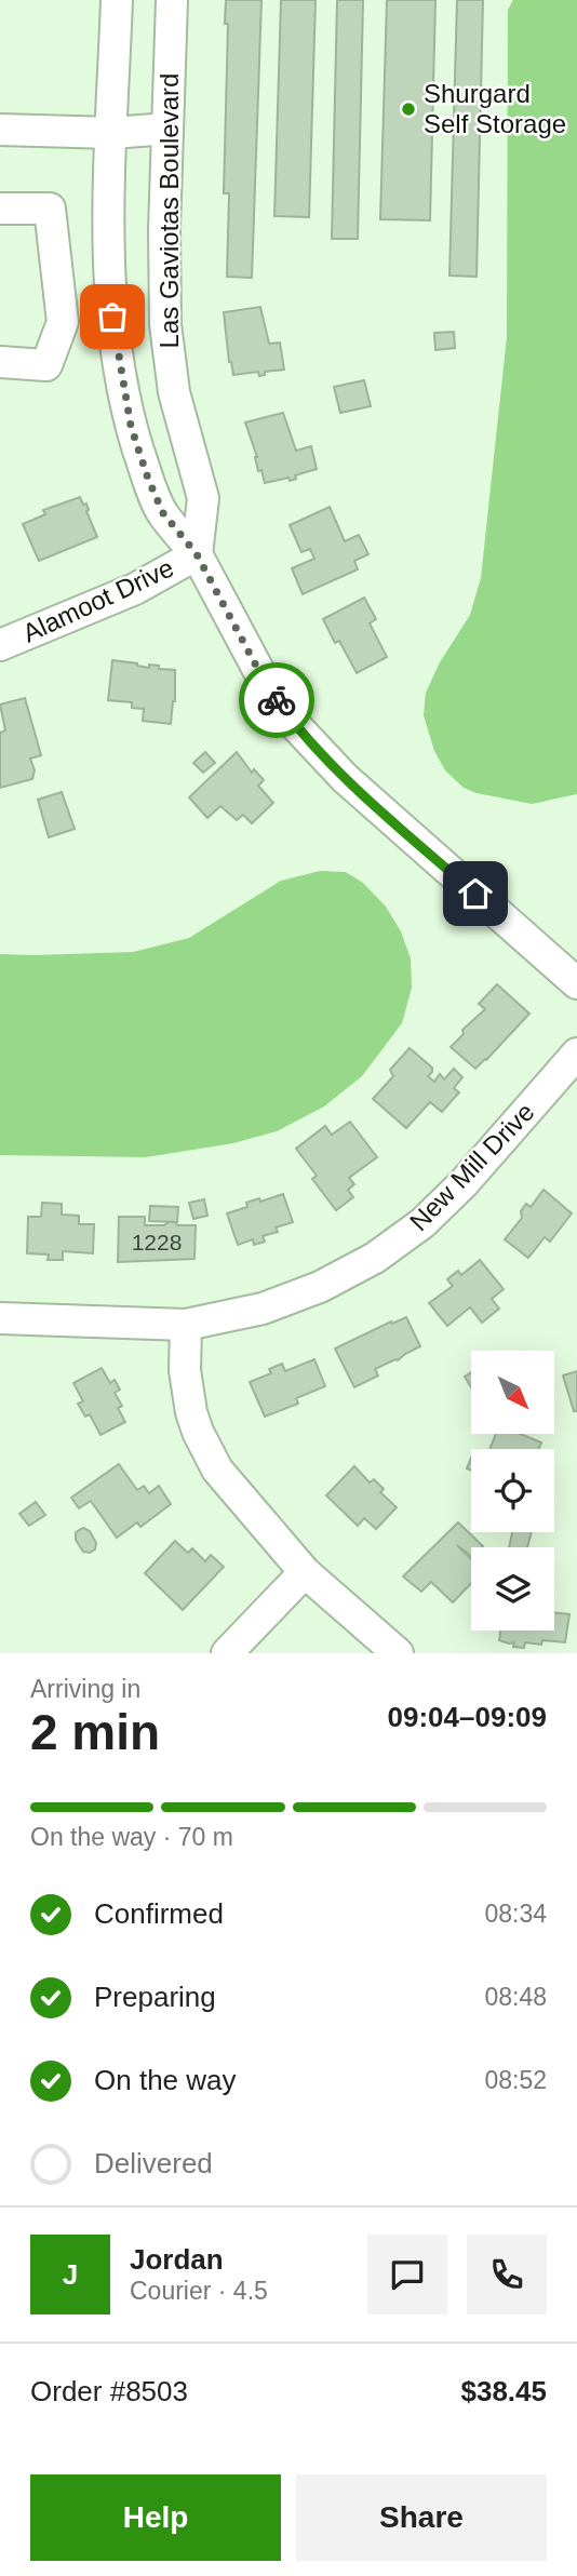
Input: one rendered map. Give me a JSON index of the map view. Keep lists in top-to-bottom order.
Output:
{
  "streets": {
    "street": ["Las Gaviotas Boulevard", "Alamoot Drive", "New Mill Drive"]
  },
  "crossings": [
    ["Las Gaviotas Boulevard", "Alamoot Drive"]
  ],
  "places": ["Shurgard Self Storage"],
  "house_numbers": ["1228"],
  "north": "bottom right",
  "page": {
    "heading": ["2 min", "Arriving in", "09:04–09:09"],
    "panel": [
      "Jordan",
      "Courier · 4.5",
      "Order #8503",
      "$38.45"
    ],
    "bar": "On the way · 70 m",
    "list": [
      ["Confirmed", "08:34"],
      ["Preparing", "08:48"],
      ["On the way", "08:52"],
      "Delivered"
    ],
    "round": "J",
    "buttons": ["Help", "Share"]
  }
}
